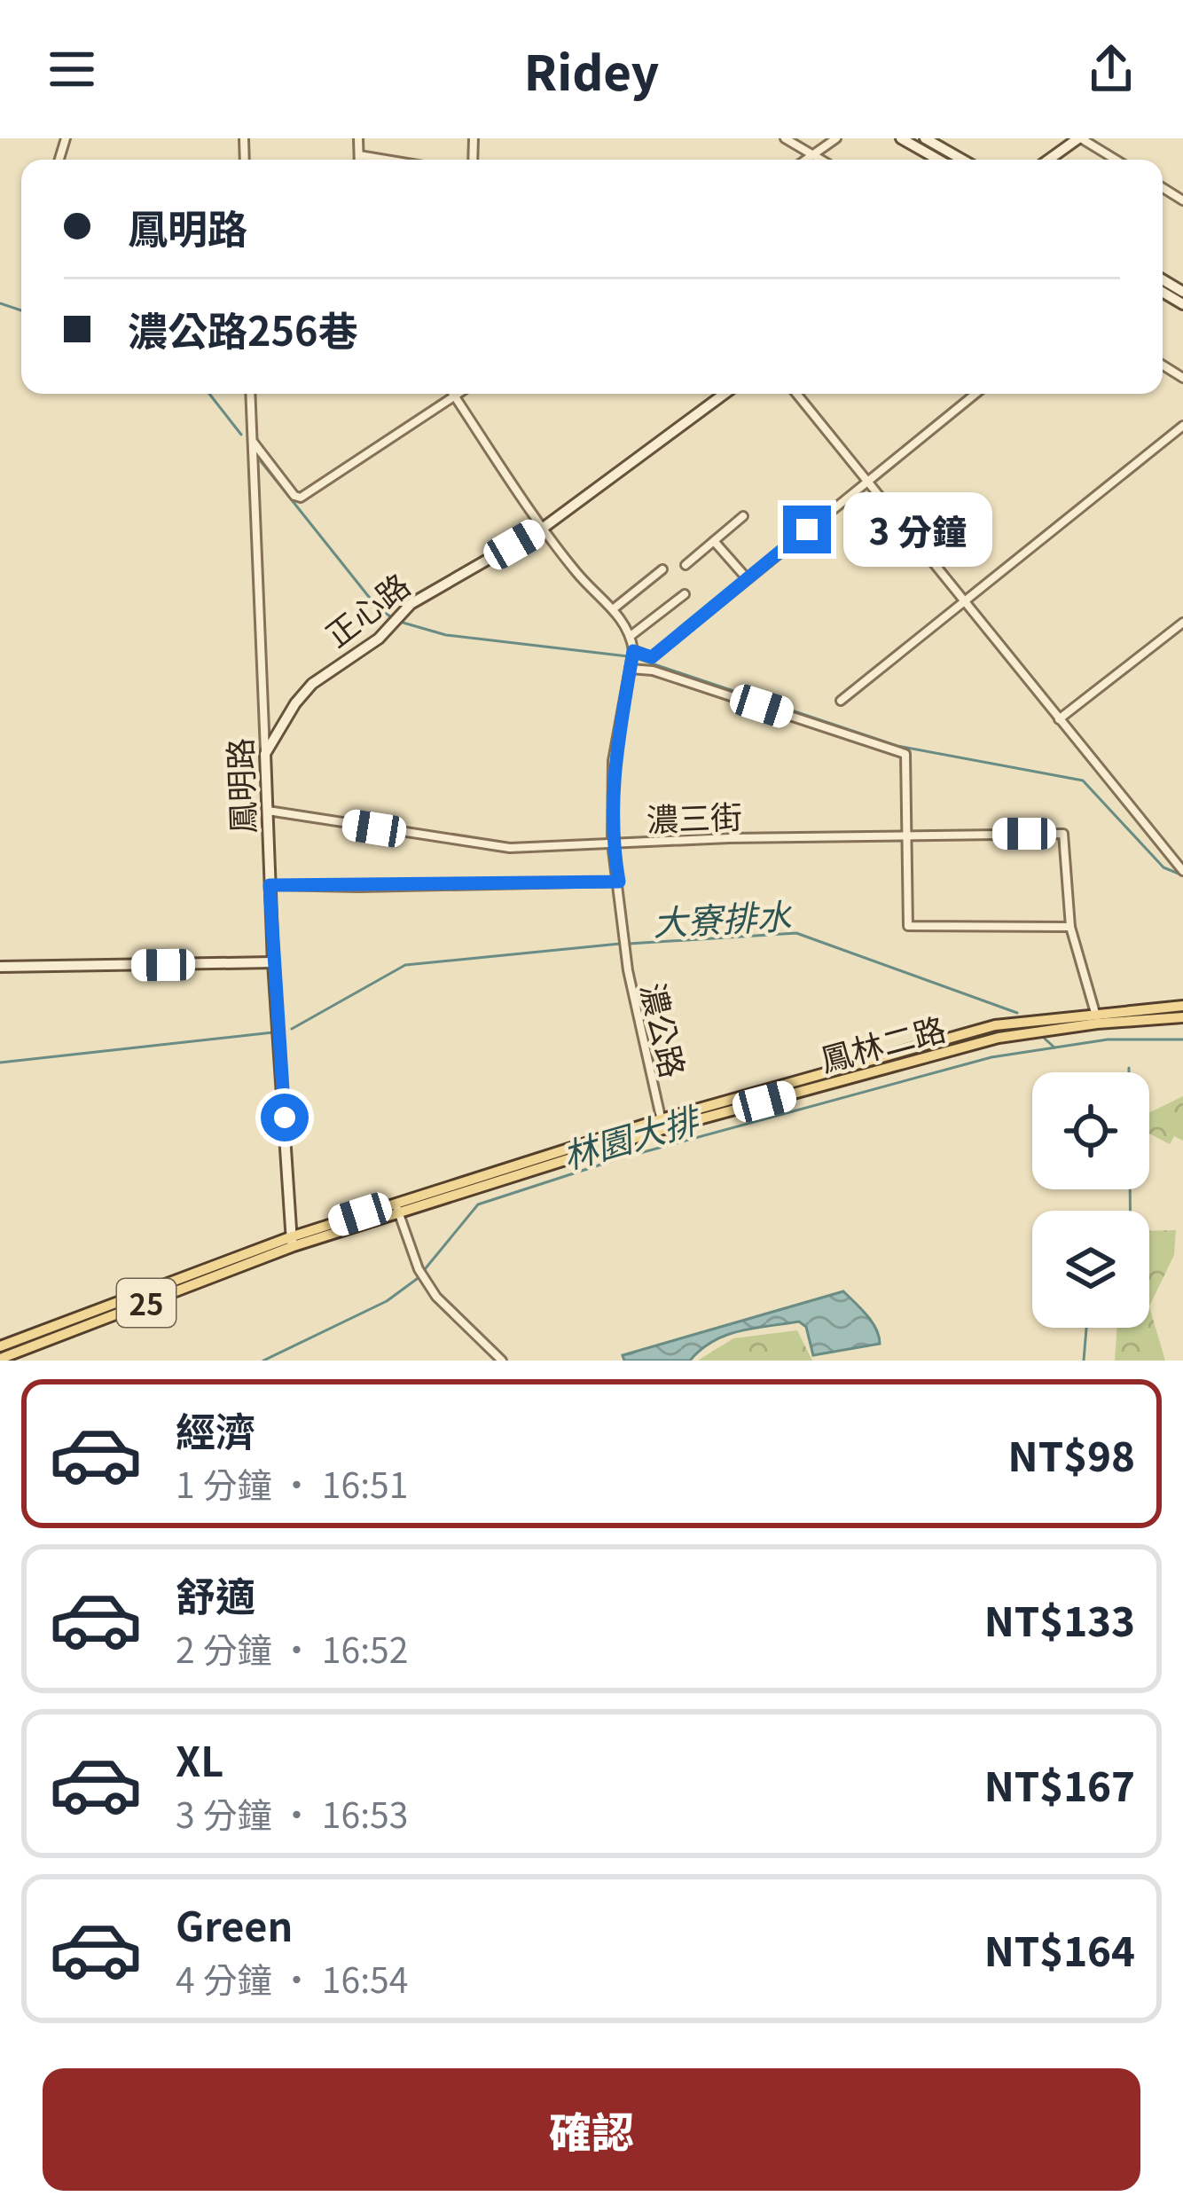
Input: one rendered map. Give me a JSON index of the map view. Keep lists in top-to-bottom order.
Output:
{
  "streets": {
    "main road": ["鳳林二路", "25"],
    "street": [
      "正心路",
      "鳳明路",
      "濃三街",
      "濃公路"
    ]
  },
  "crossings": [
    ["正心路", "鳳明路"],
    ["正心路", "濃公路"],
    ["鳳明路", "濃三街"],
    ["鳳明路", "鳳林二路"],
    ["濃三街", "濃公路"],
    ["濃公路", "鳳林二路"]
  ],
  "water": ["大寮排水", "林園大排"],
  "page": {
    "header": "Ridey",
    "banner": ["鳳明路", "濃公路256巷"],
    "bubble": "3 分鐘",
    "list": [
      {
        "name": "經濟",
        "note": "1 分鐘 · 16:51",
        "value": "NT$98"
      },
      {
        "name": "舒適",
        "note": "2 分鐘 · 16:52",
        "value": "NT$133"
      },
      {
        "name": "XL",
        "note": "3 分鐘 · 16:53",
        "value": "NT$167"
      },
      {
        "name": "Green",
        "note": "4 分鐘 · 16:54",
        "value": "NT$164"
      }
    ],
    "buttons": "確認"
  }
}
